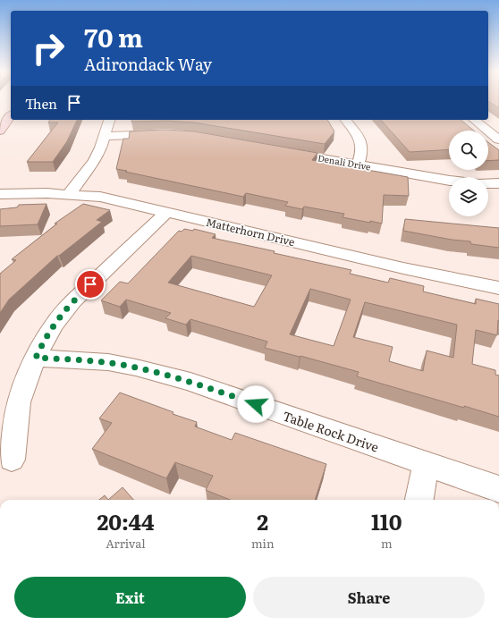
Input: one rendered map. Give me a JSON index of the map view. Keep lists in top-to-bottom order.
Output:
{
  "streets": {
    "street": ["Denali Drive", "Matterhorn Drive", "Table Rock Drive"]
  },
  "page": {
    "turn": ["70 m", "Adirondack Way"],
    "then": "Then",
    "eta": [
      "20:44",
      "Arrival",
      "2",
      "min",
      "110",
      "m"
    ],
    "buttons": ["Exit", "Share"]
  }
}
